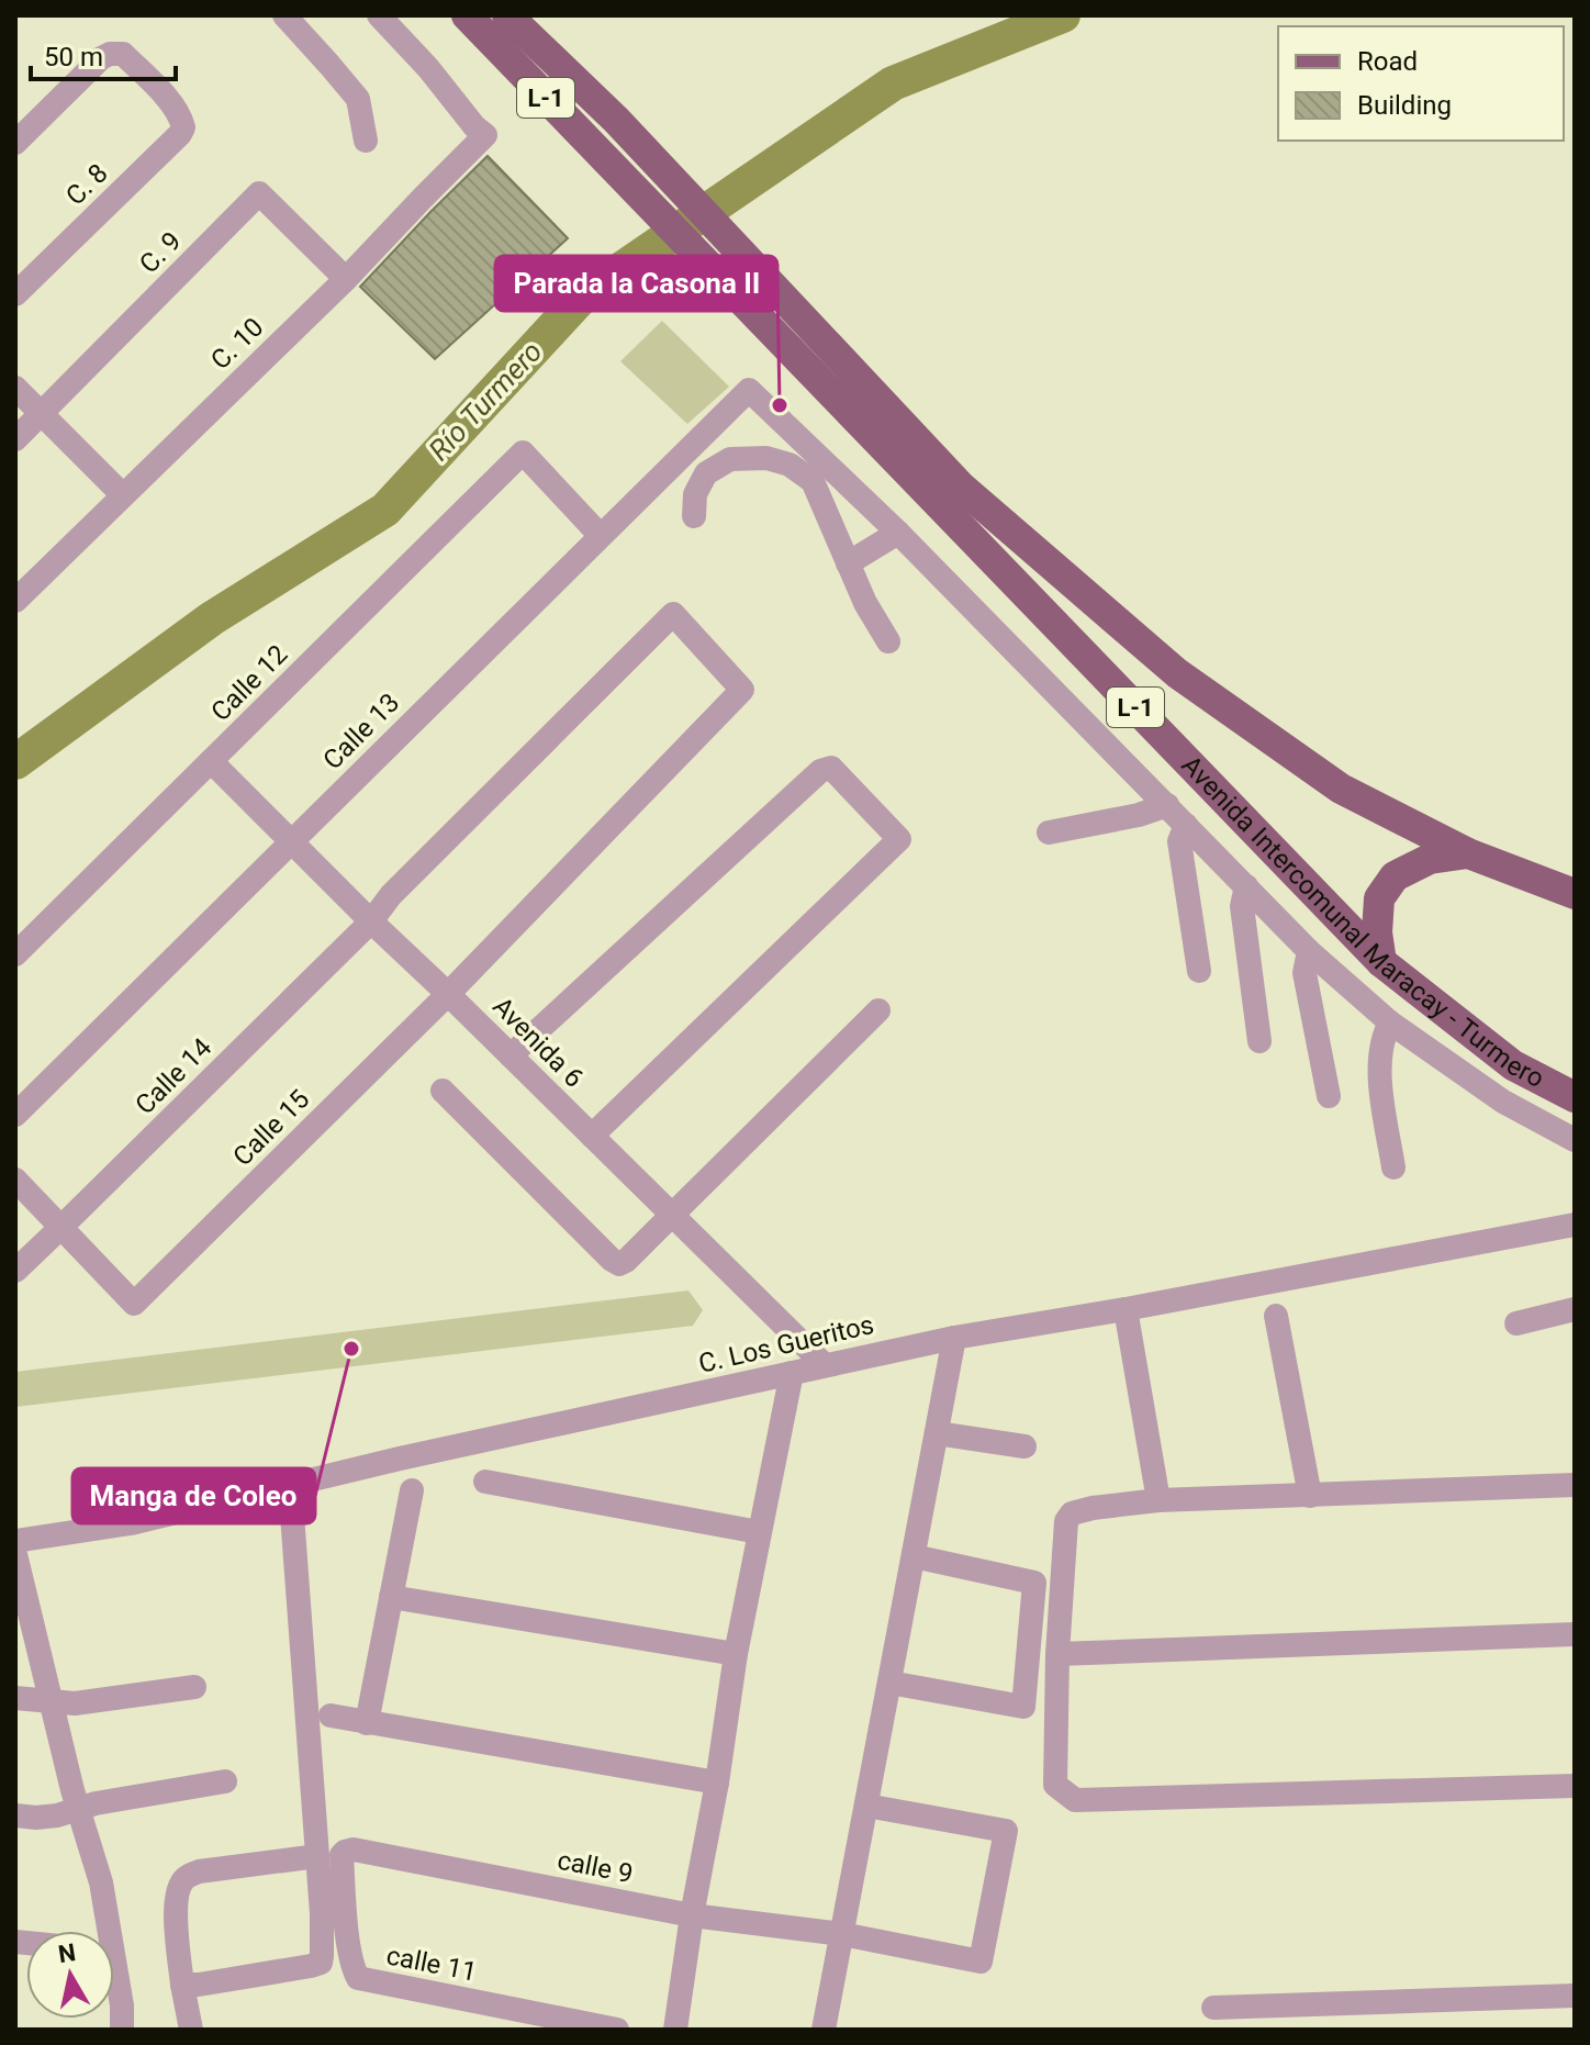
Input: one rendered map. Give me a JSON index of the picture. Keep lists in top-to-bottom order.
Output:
{
  "streets": {
    "main road": ["L-1", "Avenida Intercomunal Maracay - Turmero"],
    "street": [
      "C. 8",
      "C. 9",
      "C. 10",
      "Calle 12",
      "Calle 13",
      "Avenida 6",
      "Calle 14",
      "Calle 15",
      "C. Los Gueritos",
      "calle 9",
      "calle 11"
    ]
  },
  "crossings": [
    ["C. 9", "C. 10"],
    ["Calle 12", "Calle 13"],
    ["Calle 12", "Avenida 6"],
    ["Calle 13", "Avenida 6"],
    ["Avenida 6", "Calle 14"],
    ["Avenida 6", "Calle 15"],
    ["Avenida 6", "C. Los Gueritos"],
    ["Calle 14", "Calle 15"],
    ["calle 9", "calle 11"]
  ],
  "water": ["Río Turmero"],
  "places": ["Parada la Casona II", "Manga de Coleo"],
  "legend": ["Road", "Building"],
  "scale_bar": "50 m",
  "north": "top"
}
